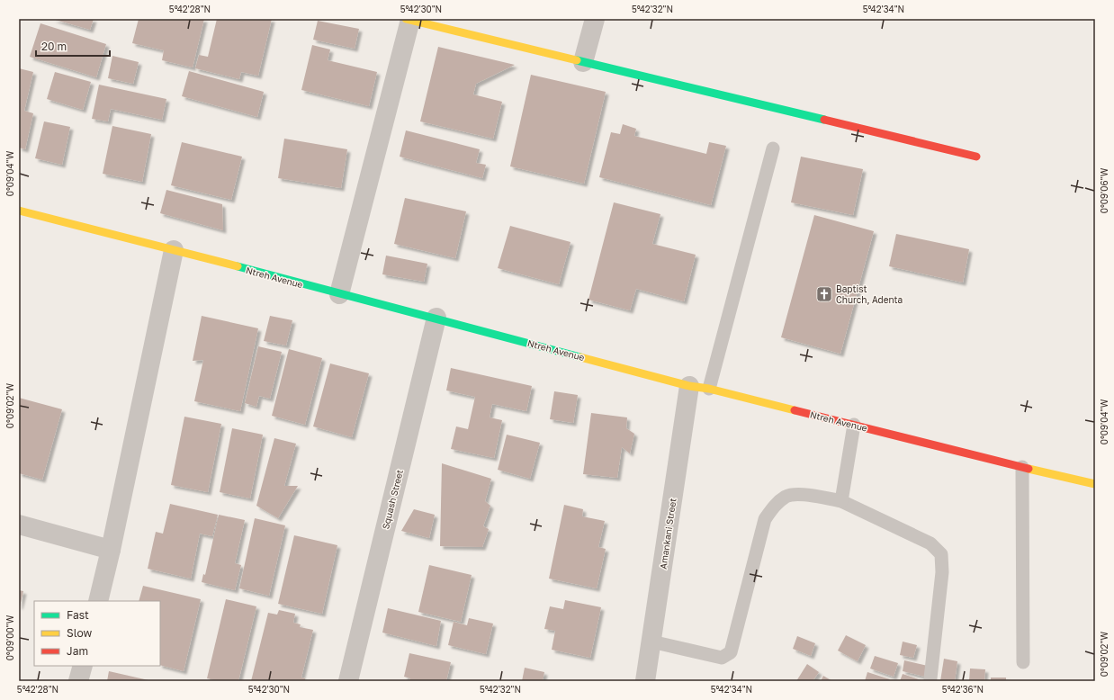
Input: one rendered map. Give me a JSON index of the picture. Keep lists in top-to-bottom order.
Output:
{
  "streets": {
    "street": ["Ntreh Avenue", "Squash Street", "Amankani Street"]
  },
  "crossings": [
    ["Ntreh Avenue", "Squash Street"],
    ["Ntreh Avenue", "Amankani Street"]
  ],
  "places": {
    "church": ["Baptist Church, Adenta"]
  },
  "legend": ["Fast", "Slow", "Jam"],
  "scale_bar": "20 m",
  "coordinates": [
    "5°42'28\"N",
    "5°42'30\"N",
    "5°42'32\"N",
    "5°42'34\"N",
    "0°09'04\"W",
    "0°09'06\"W",
    "0°09'02\"W",
    "0°09'00\"W",
    "5°42'36\"N"
  ]
}
